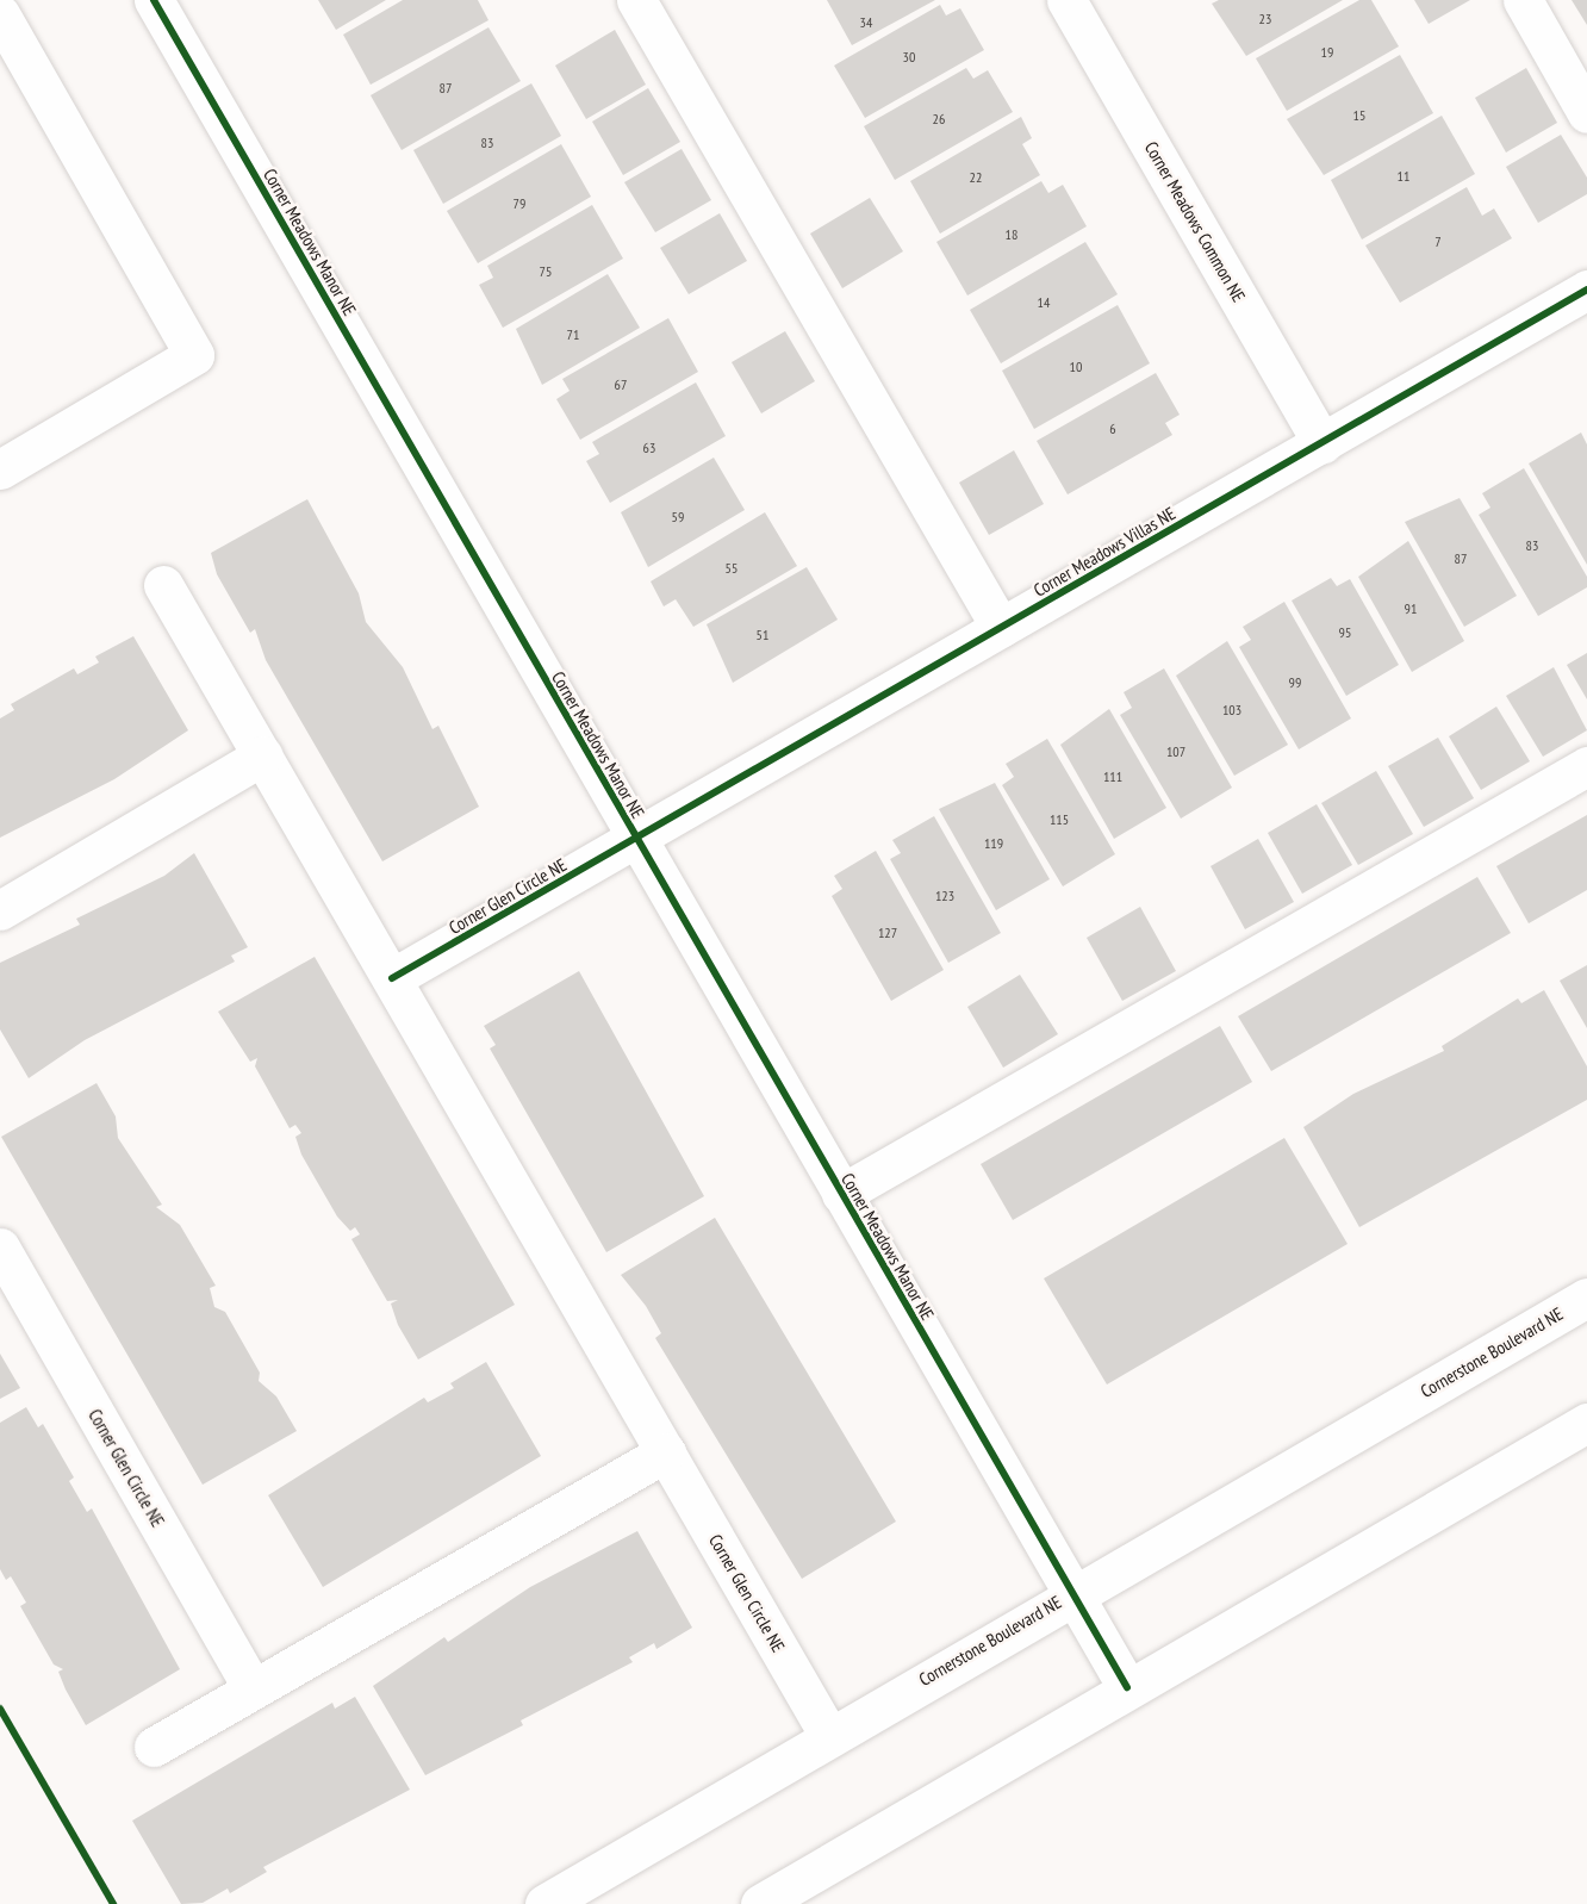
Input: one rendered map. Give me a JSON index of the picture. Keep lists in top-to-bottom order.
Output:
{
  "streets": {
    "street": [
      "Corner Meadows Common NE",
      "Corner Meadows Manor NE",
      "Corner Meadows Villas NE",
      "Corner Glen Circle NE",
      "Cornerstone Boulevard NE"
    ]
  },
  "crossings": [
    ["Corner Meadows Common NE", "Corner Meadows Villas NE"],
    ["Corner Meadows Manor NE", "Corner Meadows Villas NE"],
    ["Corner Meadows Manor NE", "Corner Glen Circle NE"],
    ["Corner Meadows Manor NE", "Cornerstone Boulevard NE"],
    ["Corner Meadows Villas NE", "Corner Glen Circle NE"],
    ["Corner Glen Circle NE", "Cornerstone Boulevard NE"]
  ],
  "house_numbers": [
    "23",
    "34",
    "19",
    "30",
    "87",
    "15",
    "26",
    "83",
    "11",
    "22",
    "79",
    "18",
    "7",
    "75",
    "14",
    "71",
    "10",
    "67",
    "6",
    "63",
    "59",
    "83",
    "87",
    "55",
    "91",
    "95",
    "51",
    "99",
    "103",
    "107",
    "111",
    "115",
    "119",
    "123",
    "127"
  ]
}
